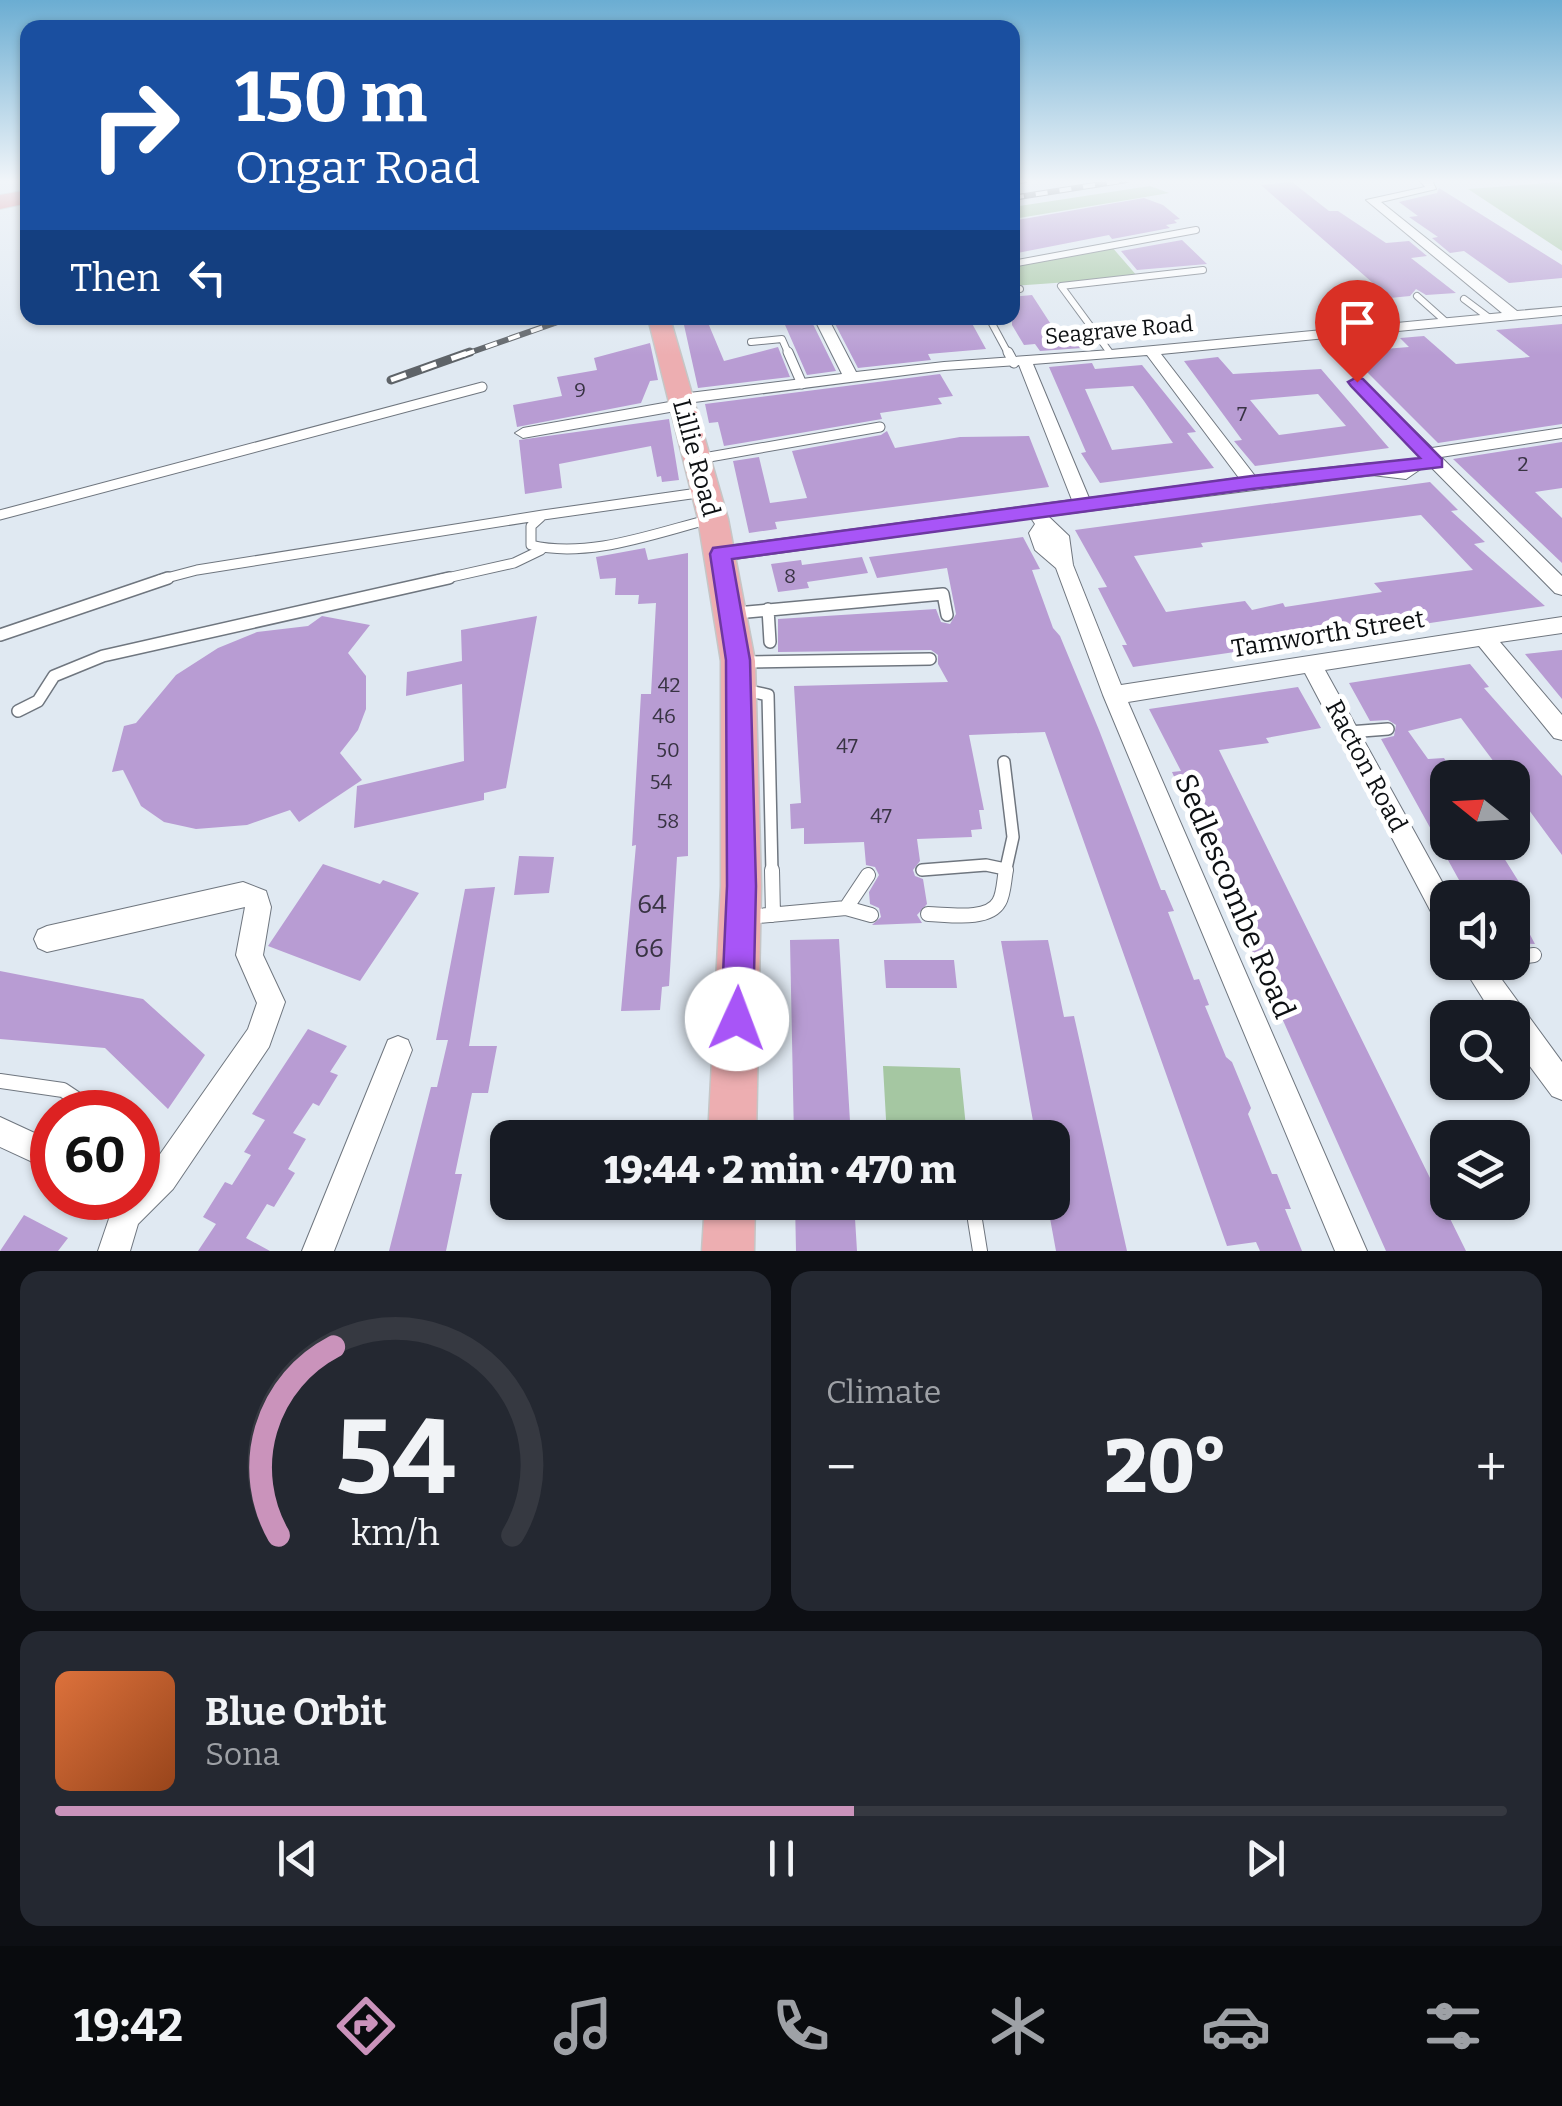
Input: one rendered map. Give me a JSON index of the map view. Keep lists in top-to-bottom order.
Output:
{
  "streets": {
    "main road": ["Lillie Road"],
    "street": [
      "Seagrave Road",
      "Tamworth Street",
      "Racton Road",
      "Sedlescombe Road"
    ]
  },
  "crossings": [
    ["Seagrave Road", "Lillie Road"],
    ["Tamworth Street", "Racton Road"],
    ["Tamworth Street", "Sedlescombe Road"]
  ],
  "house_numbers": [
    "9",
    "7",
    "2",
    "8",
    "42",
    "46",
    "47",
    "50",
    "54",
    "47",
    "58",
    "64",
    "66"
  ],
  "north": "left",
  "page": {
    "turn": ["150 m", "Ongar Road"],
    "then": "Then",
    "limit": "60",
    "trip": "19:44 · 2 min · 470 m",
    "tile": "Climate",
    "heat": ["−", "20°", "+"],
    "song": ["Blue Orbit", "Sona"],
    "tabs": "19:42",
    "gauge": ["54", "km/h"]
  }
}
